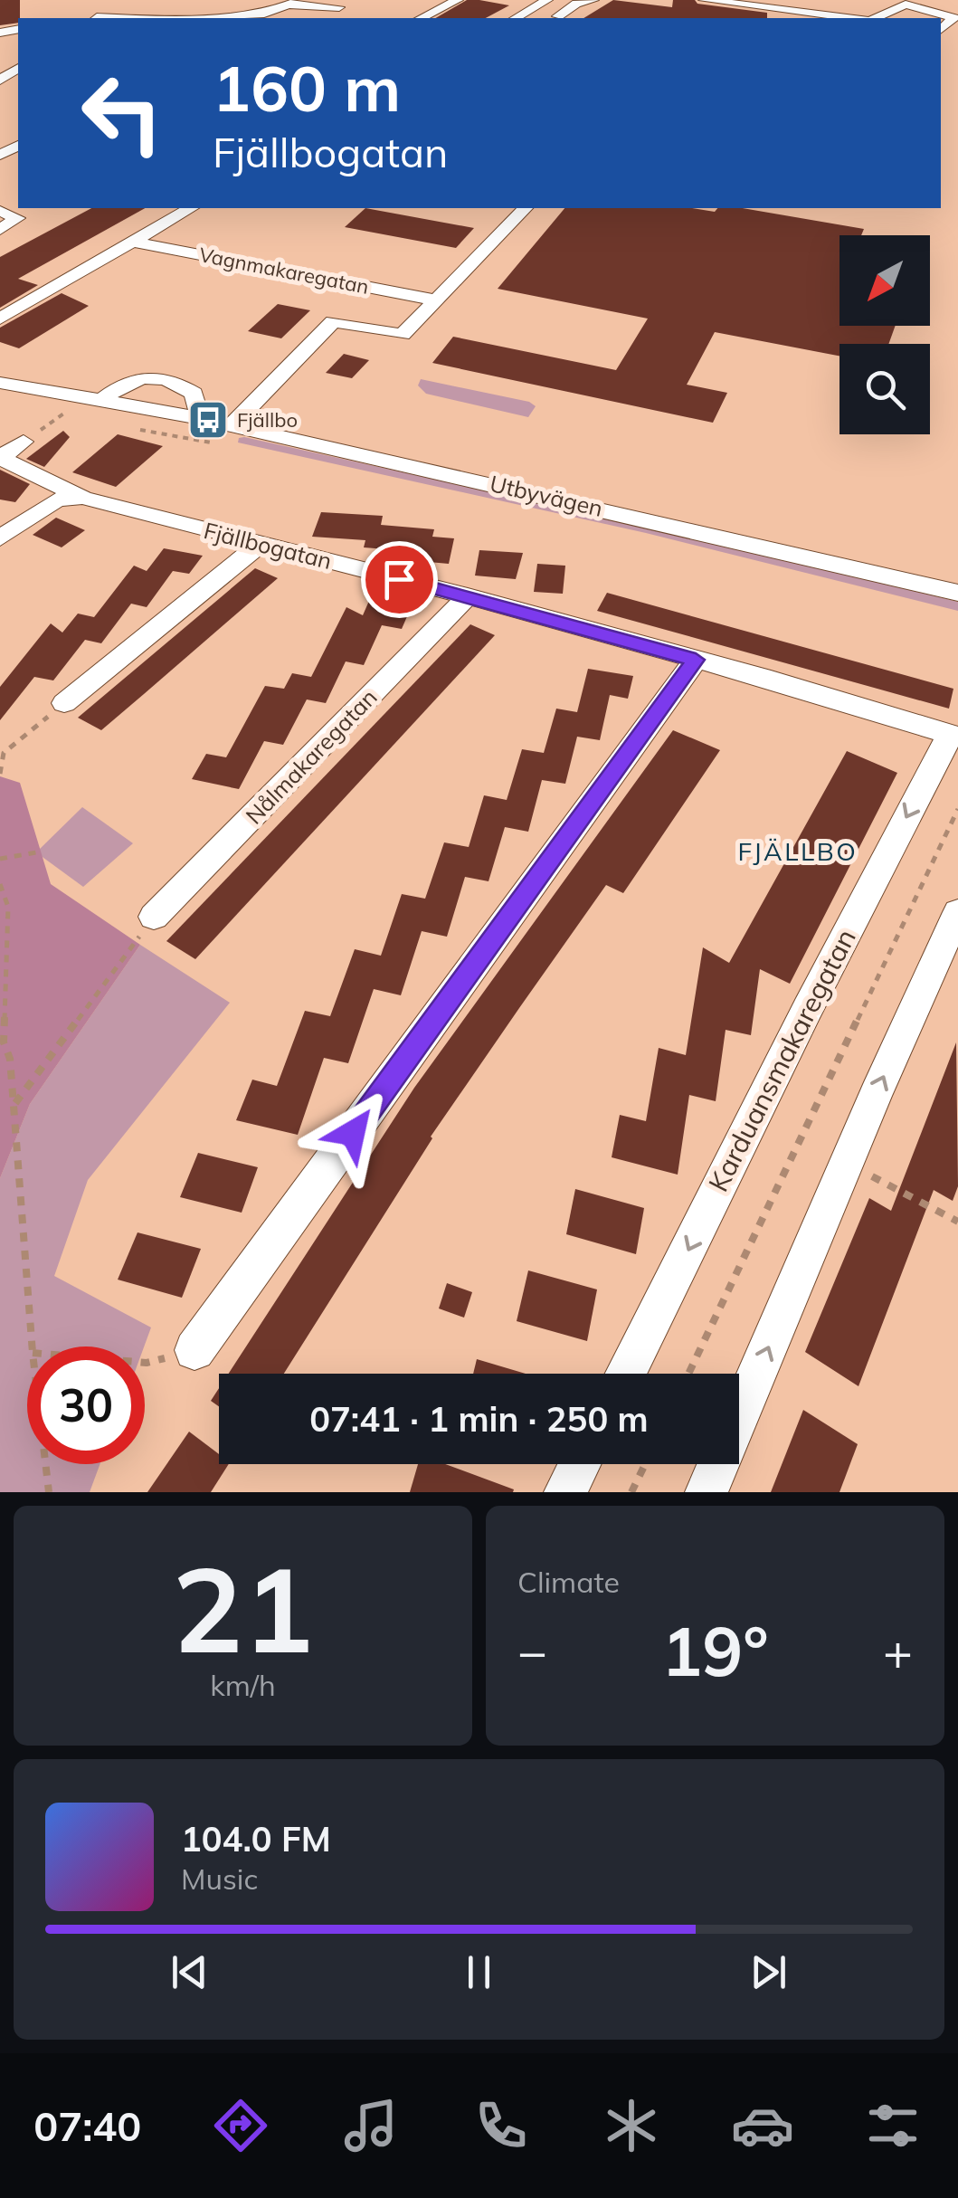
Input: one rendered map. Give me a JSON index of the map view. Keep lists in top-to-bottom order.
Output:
{
  "streets": {
    "street": [
      "Vagnmakaregatan",
      "Utbyvägen",
      "Fjällbogatan",
      "Nålmakaregatan",
      "Karduansmakaregatan"
    ]
  },
  "crossings": [
    ["Vagnmakaregatan", "Utbyvägen"],
    ["Fjällbogatan", "Nålmakaregatan"],
    ["Fjällbogatan", "Karduansmakaregatan"]
  ],
  "districts": ["FJÄLLBO"],
  "places": {
    "bus stop": ["Fjällbo"]
  },
  "north": "bottom left",
  "page": {
    "turn": ["160 m", "Fjällbogatan"],
    "limit": "30",
    "trip": "07:41 · 1 min · 250 m",
    "tile": [
      ["21", "km/h"],
      "Climate"
    ],
    "heat": ["−", "19°", "+"],
    "song": ["104.0 FM", "Music"],
    "tabs": "07:40"
  }
}
